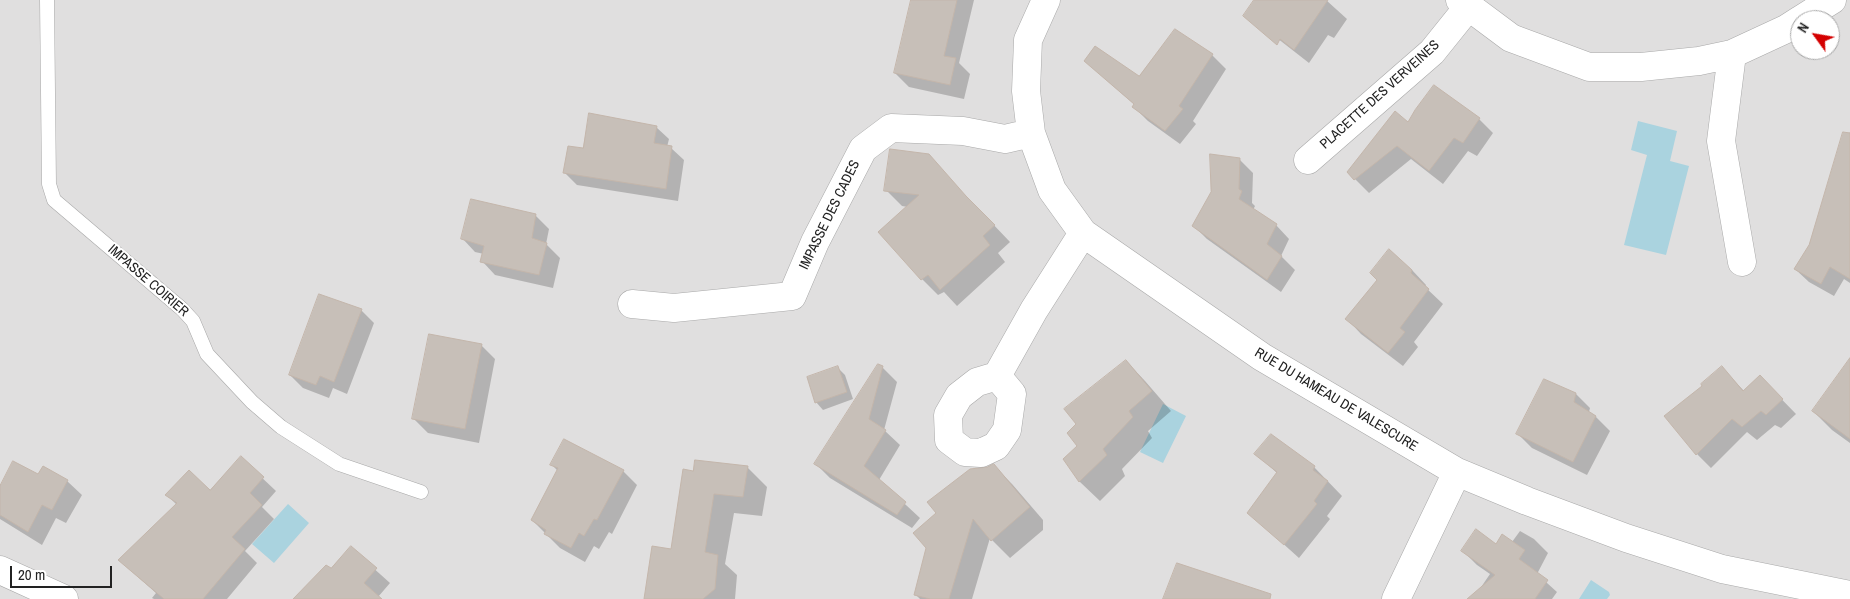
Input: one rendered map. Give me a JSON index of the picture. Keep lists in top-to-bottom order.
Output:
{
  "streets": {
    "street": ["PLACETTE DES VERVEINES", "IMPASSE DES CADES", "RUE DU HAMEAU DE VALESCURE"],
    "lane": ["IMPASSE COIRIER"]
  },
  "crossings": [
    ["IMPASSE DES CADES", "RUE DU HAMEAU DE VALESCURE"]
  ],
  "scale_bar": "20 m",
  "north": "top left"
}
